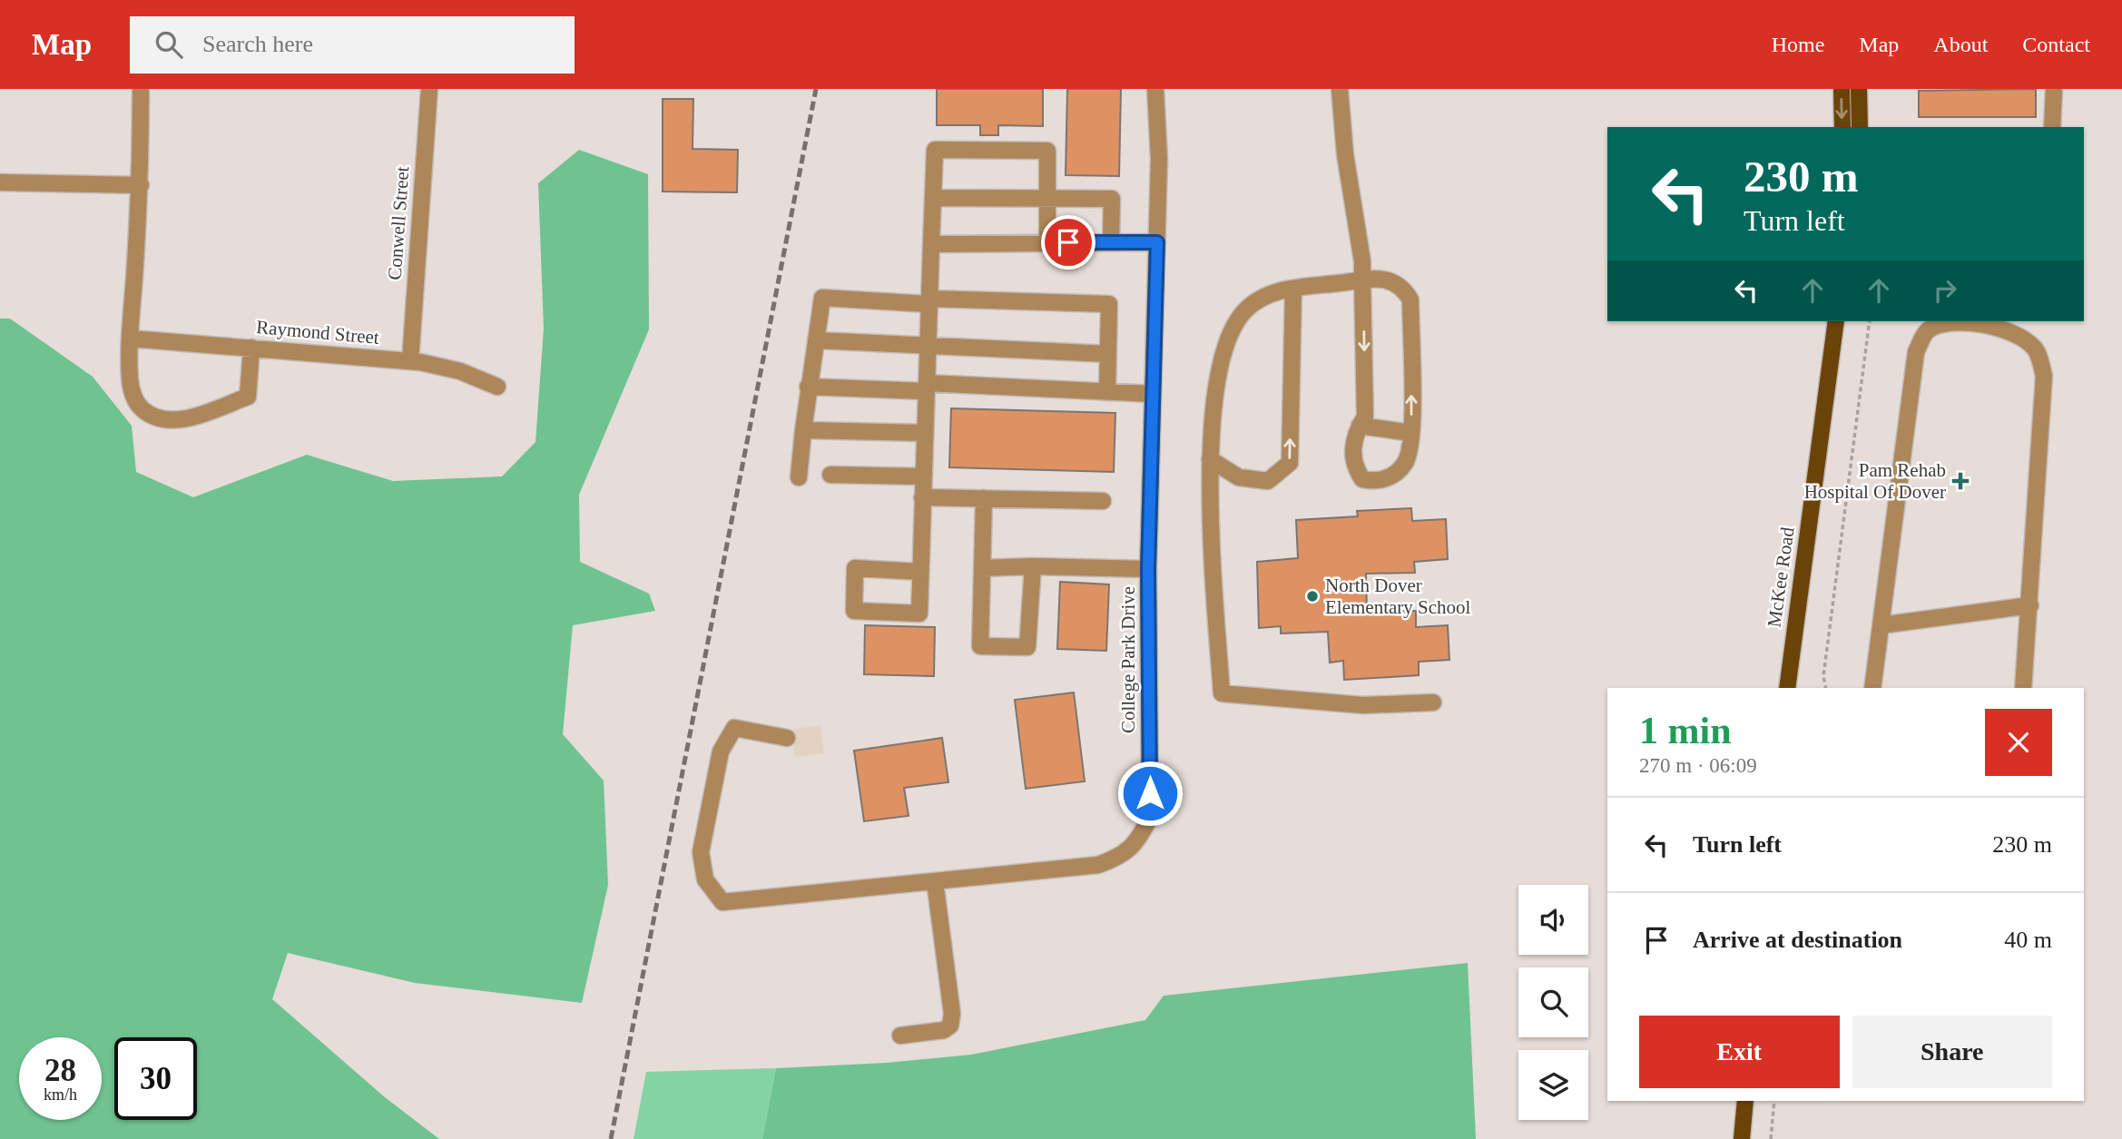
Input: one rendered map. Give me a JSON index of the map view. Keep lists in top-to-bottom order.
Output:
{
  "streets": {
    "main road": ["McKee Road"],
    "street": ["Conwell Street", "Raymond Street", "College Park Drive"]
  },
  "crossings": [
    ["Conwell Street", "Raymond Street"]
  ],
  "places": {
    "health": ["Pam Rehab Hospital Of Dover"],
    "other": ["North Dover Elementary School"]
  },
  "page": {
    "header": "Map",
    "search": "Search here",
    "nav": [
      "Home",
      "Map",
      "About",
      "Contact"
    ],
    "turn": ["230 m", "Turn left"],
    "heading": ["1 min", "270 m · 06:09"],
    "list": [
      {
        "name": "Turn left",
        "value": "230 m"
      },
      {
        "name": "Arrive at destination",
        "value": "40 m"
      }
    ],
    "buttons": ["Exit", "Share"],
    "speed": "28 km/h",
    "limit": "30"
  }
}
